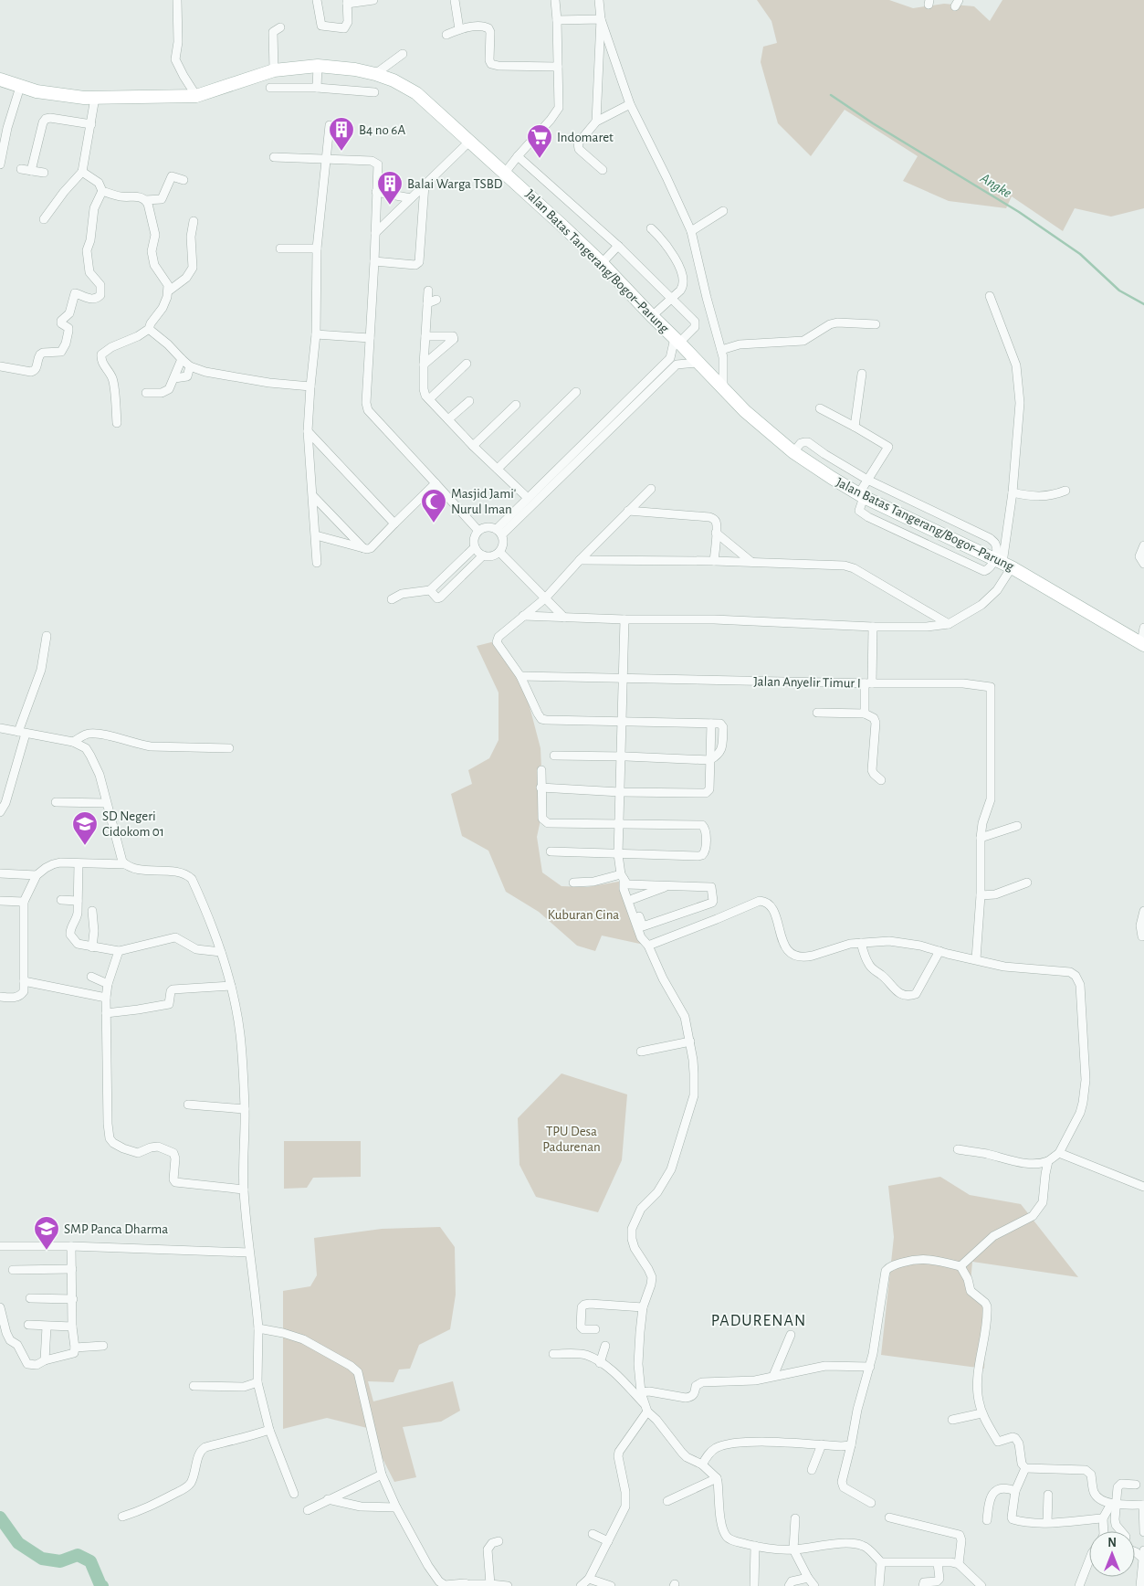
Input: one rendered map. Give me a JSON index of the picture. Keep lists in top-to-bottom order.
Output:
{
  "streets": {
    "main road": ["Jalan Batas Tangerang/Bogor–Parung"],
    "street": ["Jalan Anyelir Timur I"]
  },
  "districts": ["PADURENAN"],
  "water": ["Angke"],
  "parks": ["Kuburan Cina", "TPU Desa Padurenan"],
  "places": {
    "building": ["B4 no 6A", "Balai Warga TSBD"],
    "supermarket": ["Indomaret"],
    "mosque": ["Masjid Jami' Nurul Iman"],
    "school or university": ["SD Negeri Cidokom 01", "SMP Panca Dharma"]
  },
  "north": "top"
}
